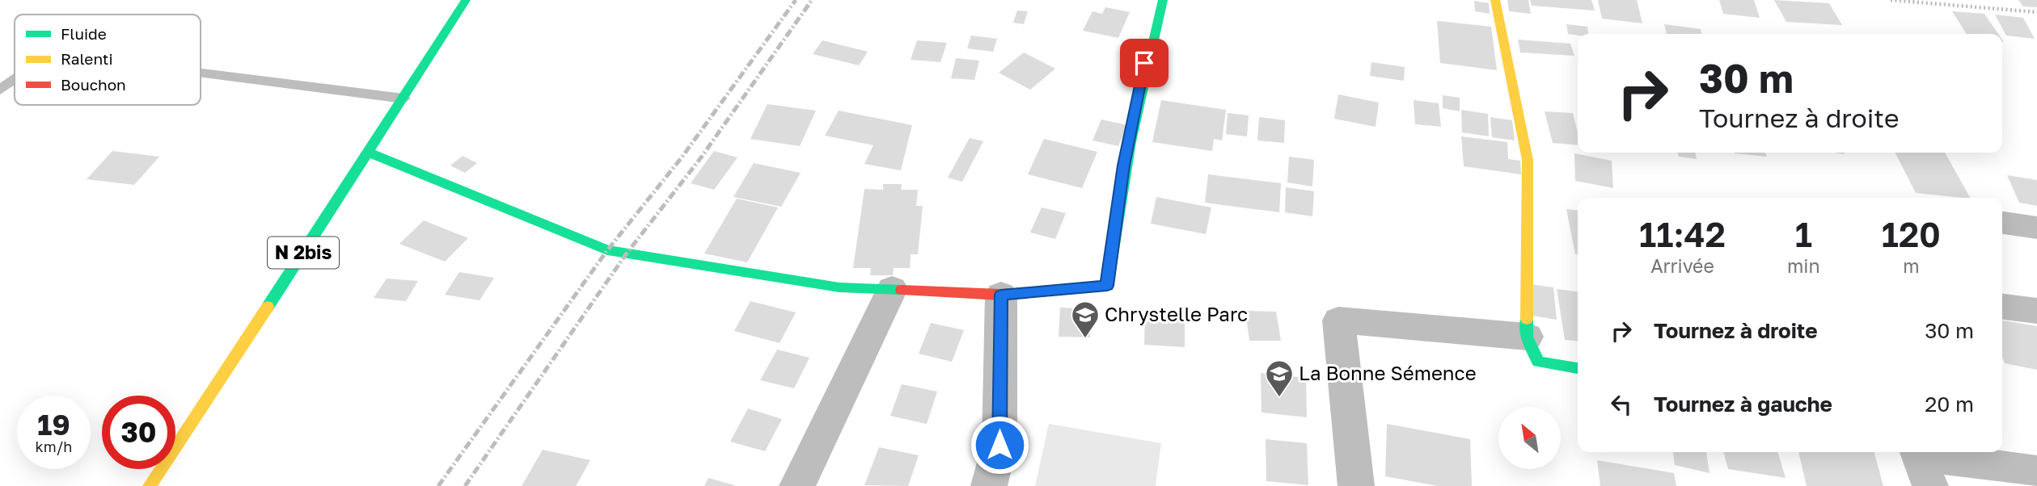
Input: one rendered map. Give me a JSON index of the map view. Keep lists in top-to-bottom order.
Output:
{
  "streets": {
    "street": ["N 2bis"]
  },
  "places": {
    "school or university": ["Chrystelle Parc", "La Bonne Sémence"]
  },
  "legend": ["Fluide", "Ralenti", "Bouchon"],
  "north": "top left",
  "page": {
    "turn": ["30 m", "Tournez à droite"],
    "eta": [
      "11:42",
      "Arrivée",
      "1",
      "min",
      "120",
      "m"
    ],
    "list": [
      {
        "name": "Tournez à droite",
        "value": "30 m"
      },
      {
        "name": "Tournez à gauche",
        "value": "20 m"
      }
    ],
    "speed": "19 km/h",
    "limit": "30"
  }
}
